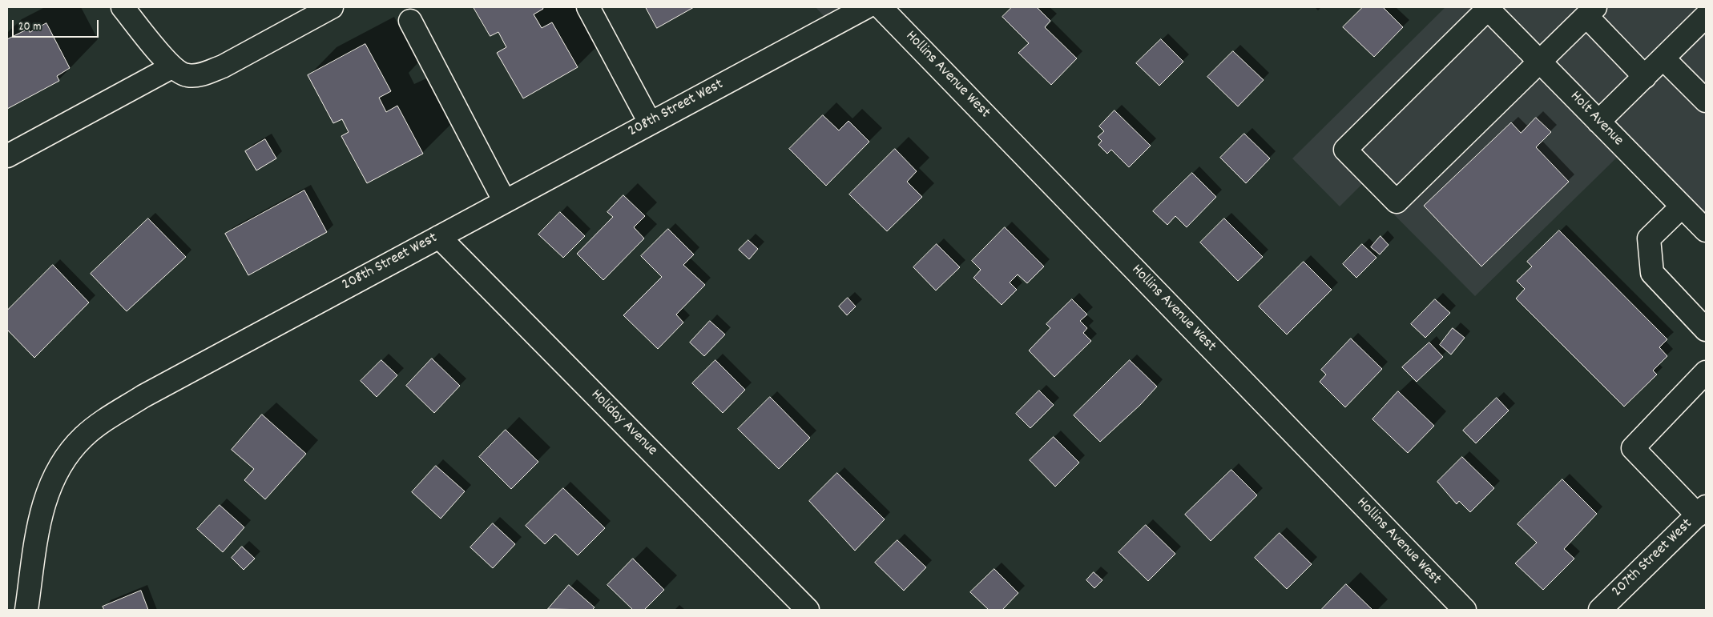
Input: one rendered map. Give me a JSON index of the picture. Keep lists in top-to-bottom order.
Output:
{
  "streets": {
    "street": [
      "Hollins Avenue West",
      "208th Street West",
      "Holt Avenue",
      "Holiday Avenue",
      "207th Street West"
    ]
  },
  "crossings": [
    ["208th Street West", "Holiday Avenue"]
  ],
  "scale_bar": "20 m"
}
